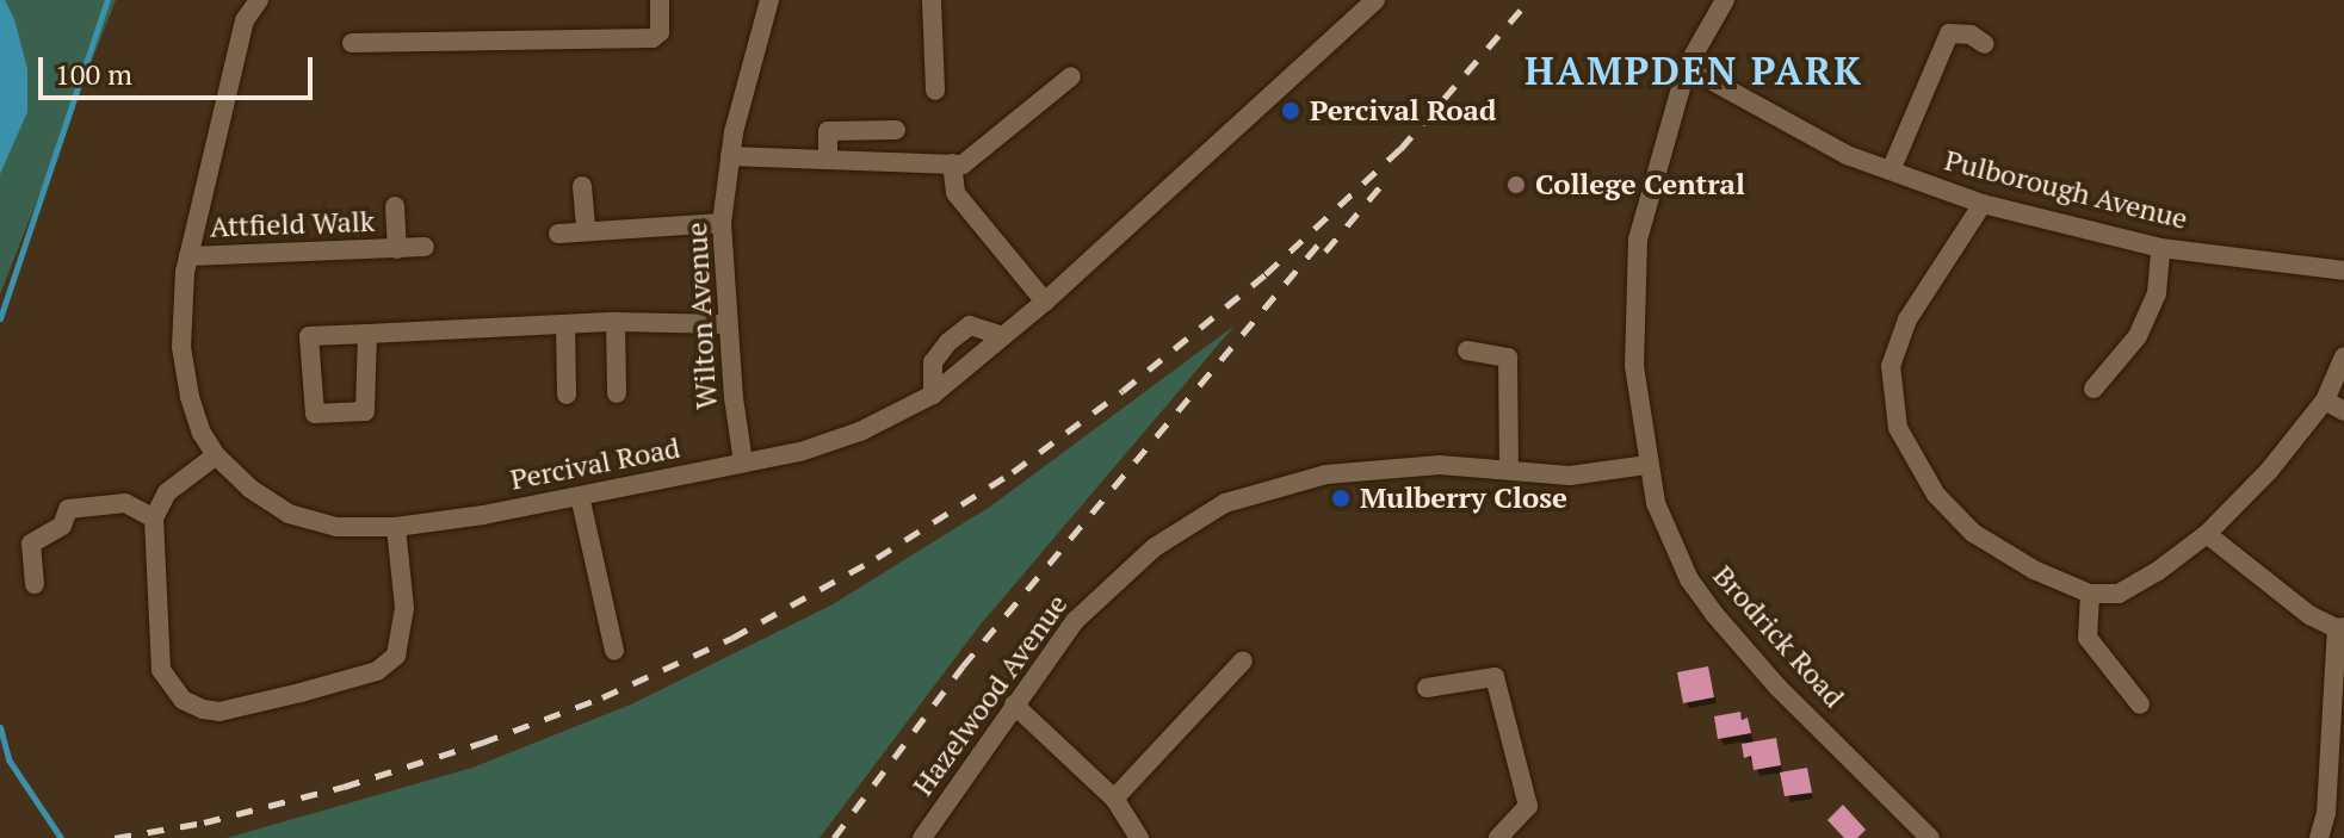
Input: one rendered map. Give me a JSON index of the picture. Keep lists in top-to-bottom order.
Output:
{
  "streets": {
    "street": [
      "Pulborough Avenue",
      "Attfield Walk",
      "Wilton Avenue",
      "Percival Road",
      "Brodrick Road",
      "Hazelwood Avenue"
    ]
  },
  "crossings": [
    ["Pulborough Avenue", "Brodrick Road"],
    ["Attfield Walk", "Percival Road"],
    ["Wilton Avenue", "Percival Road"],
    ["Brodrick Road", "Hazelwood Avenue"]
  ],
  "districts": ["HAMPDEN PARK"],
  "places": ["Percival Road", "College Central", "Mulberry Close"],
  "scale_bar": "100 m"
}
